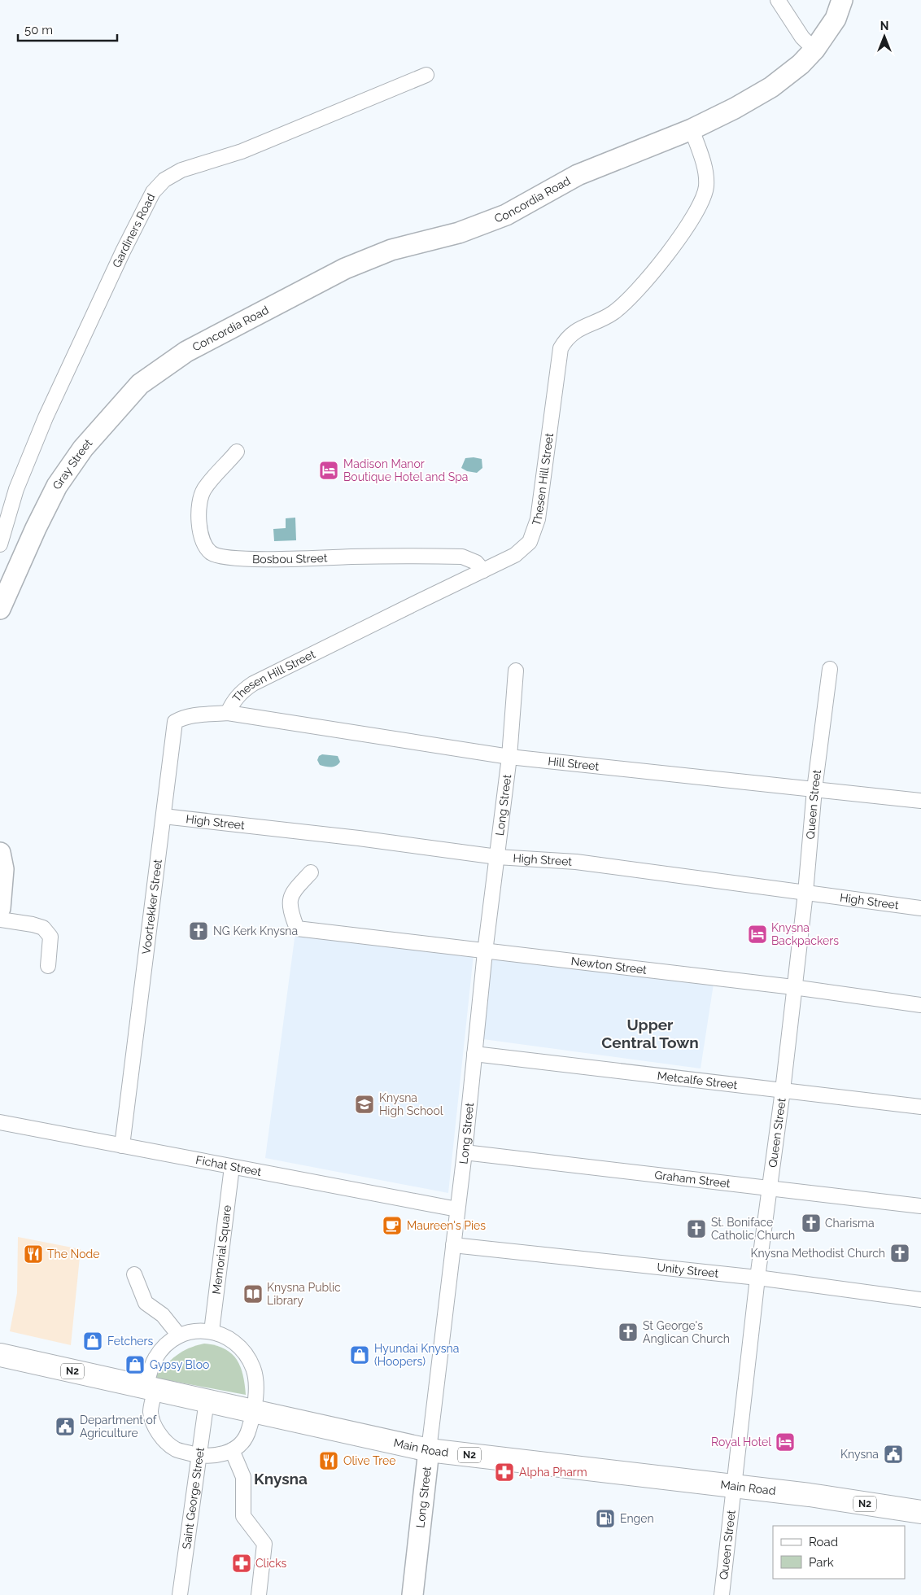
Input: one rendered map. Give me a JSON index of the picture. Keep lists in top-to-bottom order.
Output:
{
  "streets": {
    "highway": ["N2", "Main Road"],
    "street": [
      "Concordia Road",
      "Gardiners Road",
      "Gray Street",
      "Thesen Hill Street",
      "Bosbou Street",
      "Hill Street",
      "Queen Street",
      "Long Street",
      "High Street",
      "Voortrekker Street",
      "Newton Street",
      "Metcalfe Street",
      "Fichat Street",
      "Graham Street",
      "Memorial Square",
      "Unity Street",
      "Saint George Street"
    ]
  },
  "crossings": [
    ["Concordia Road", "Gray Street"],
    ["Concordia Road", "Thesen Hill Street"],
    ["Thesen Hill Street", "Bosbou Street"],
    ["Thesen Hill Street", "Hill Street"],
    ["Thesen Hill Street", "Voortrekker Street"],
    ["Hill Street", "Queen Street"],
    ["Hill Street", "Long Street"],
    ["Hill Street", "Voortrekker Street"],
    ["Queen Street", "High Street"],
    ["Queen Street", "Newton Street"],
    ["Queen Street", "Metcalfe Street"],
    ["Queen Street", "Graham Street"],
    ["Queen Street", "Unity Street"],
    ["Queen Street", "Main Road"],
    ["Long Street", "High Street"],
    ["Long Street", "Newton Street"],
    ["Long Street", "Metcalfe Street"],
    ["Long Street", "Fichat Street"],
    ["Long Street", "Graham Street"],
    ["Long Street", "Unity Street"],
    ["Long Street", "Main Road"],
    ["High Street", "Voortrekker Street"],
    ["Voortrekker Street", "Fichat Street"],
    ["Fichat Street", "Memorial Square"],
    ["Main Road", "Saint George Street"]
  ],
  "districts": ["Upper Central Town", "Knysna"],
  "places": {
    "hotel": ["Madison Manor Boutique Hotel and Spa", "Knysna Backpackers", "Royal Hotel"],
    "church": [
      "NG Kerk Knysna",
      "Charisma",
      "St. Boniface Catholic Church",
      "Knysna Methodist Church",
      "St George's Anglican Church"
    ],
    "school or university": ["Knysna High School"],
    "cafe": ["Maureen's Pies"],
    "restaurant": ["The Node", "Olive Tree"],
    "library": ["Knysna Public Library"],
    "shop": ["Fetchers", "Hyundai Knysna (Hoopers)", "Gypsy Bloo"],
    "public building": ["Department of Agriculture", "Knysna"],
    "pharmacy": ["Alpha Pharm", "Clicks"],
    "fuel station": ["Engen"]
  },
  "legend": ["Road", "Park"],
  "scale_bar": "50 m",
  "north": "top"
}
